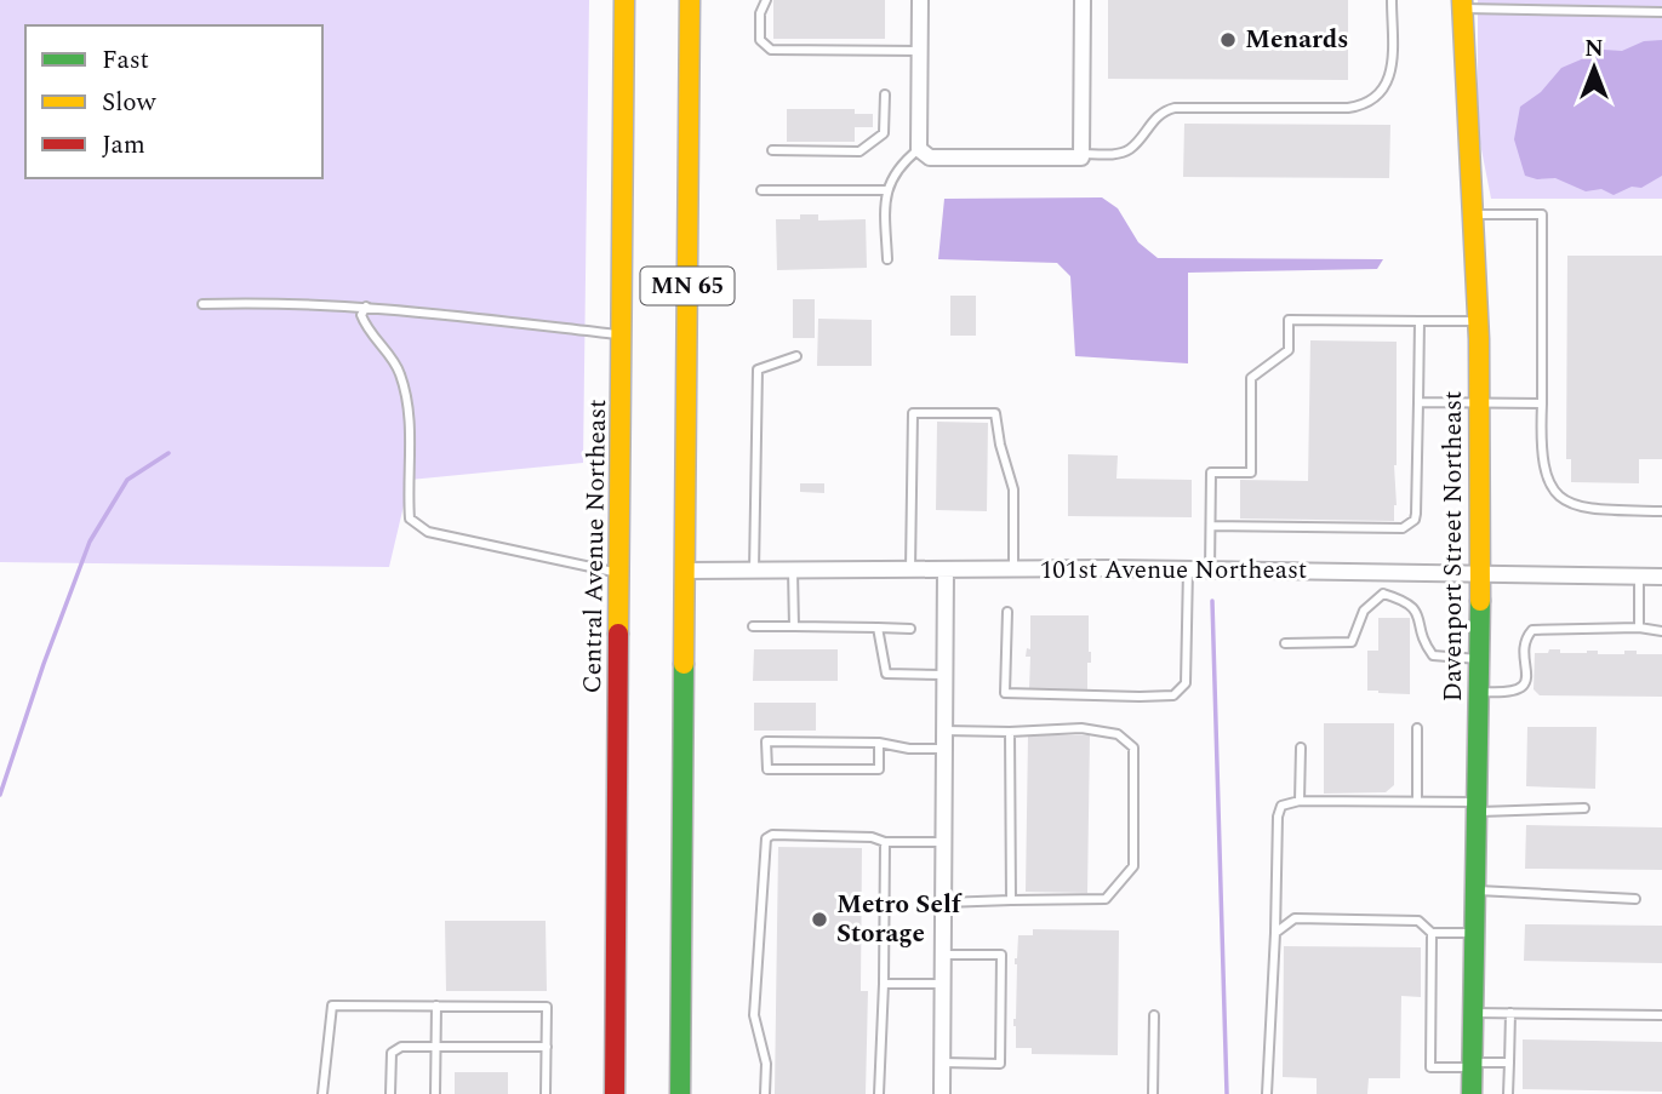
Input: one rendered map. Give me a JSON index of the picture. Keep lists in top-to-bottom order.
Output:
{
  "streets": {
    "main road": ["MN 65", "Central Avenue Northeast", "Davenport Street Northeast"],
    "street": ["101st Avenue Northeast"]
  },
  "crossings": [
    ["MN 65", "101st Avenue Northeast"],
    ["Davenport Street Northeast", "101st Avenue Northeast"]
  ],
  "places": ["Menards", "Metro Self Storage"],
  "legend": ["Fast", "Slow", "Jam"],
  "north": "top"
}
